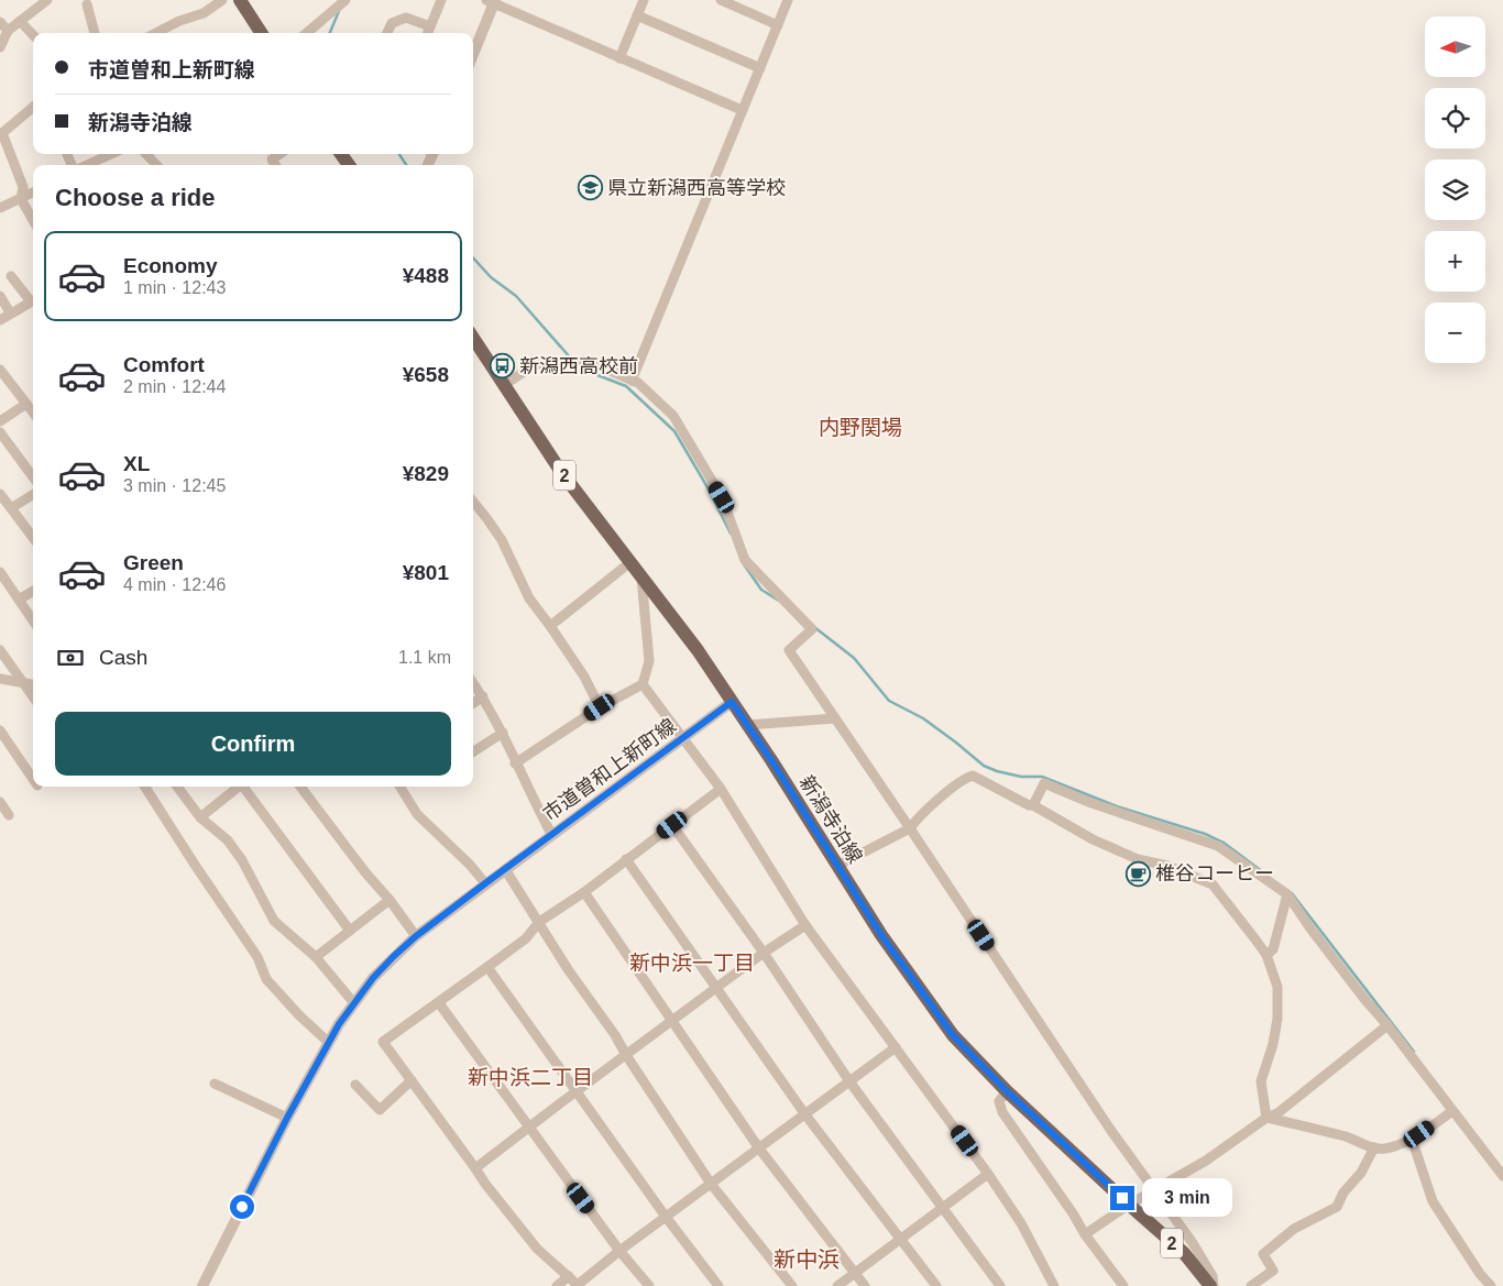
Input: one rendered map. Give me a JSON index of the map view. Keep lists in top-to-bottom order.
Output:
{
  "streets": {
    "main road": ["2", "新潟寺泊線"],
    "street": ["市道曽和上新町線"]
  },
  "crossings": [
    ["市道曽和上新町線", "新潟寺泊線"]
  ],
  "districts": [
    "内野関場",
    "新中浜一丁目",
    "新中浜二丁目",
    "新中浜"
  ],
  "places": {
    "school or university": ["県立新潟西高等学校"],
    "bus stop": ["新潟西高校前"],
    "cafe": ["椎谷コーヒー"]
  },
  "north": "left",
  "page": {
    "map_buttons": ["+", "−"],
    "banner": ["市道曽和上新町線", "新潟寺泊線"],
    "heading": "Choose a ride",
    "list": [
      {
        "name": "Economy",
        "note": "1 min · 12:43",
        "value": "¥488"
      },
      {
        "name": "Comfort",
        "note": "2 min · 12:44",
        "value": "¥658"
      },
      {
        "name": "XL",
        "note": "3 min · 12:45",
        "value": "¥829"
      },
      {
        "name": "Green",
        "note": "4 min · 12:46",
        "value": "¥801"
      }
    ],
    "pay": ["Cash", "1.1 km"],
    "buttons": "Confirm",
    "bubble": "3 min"
  }
}
